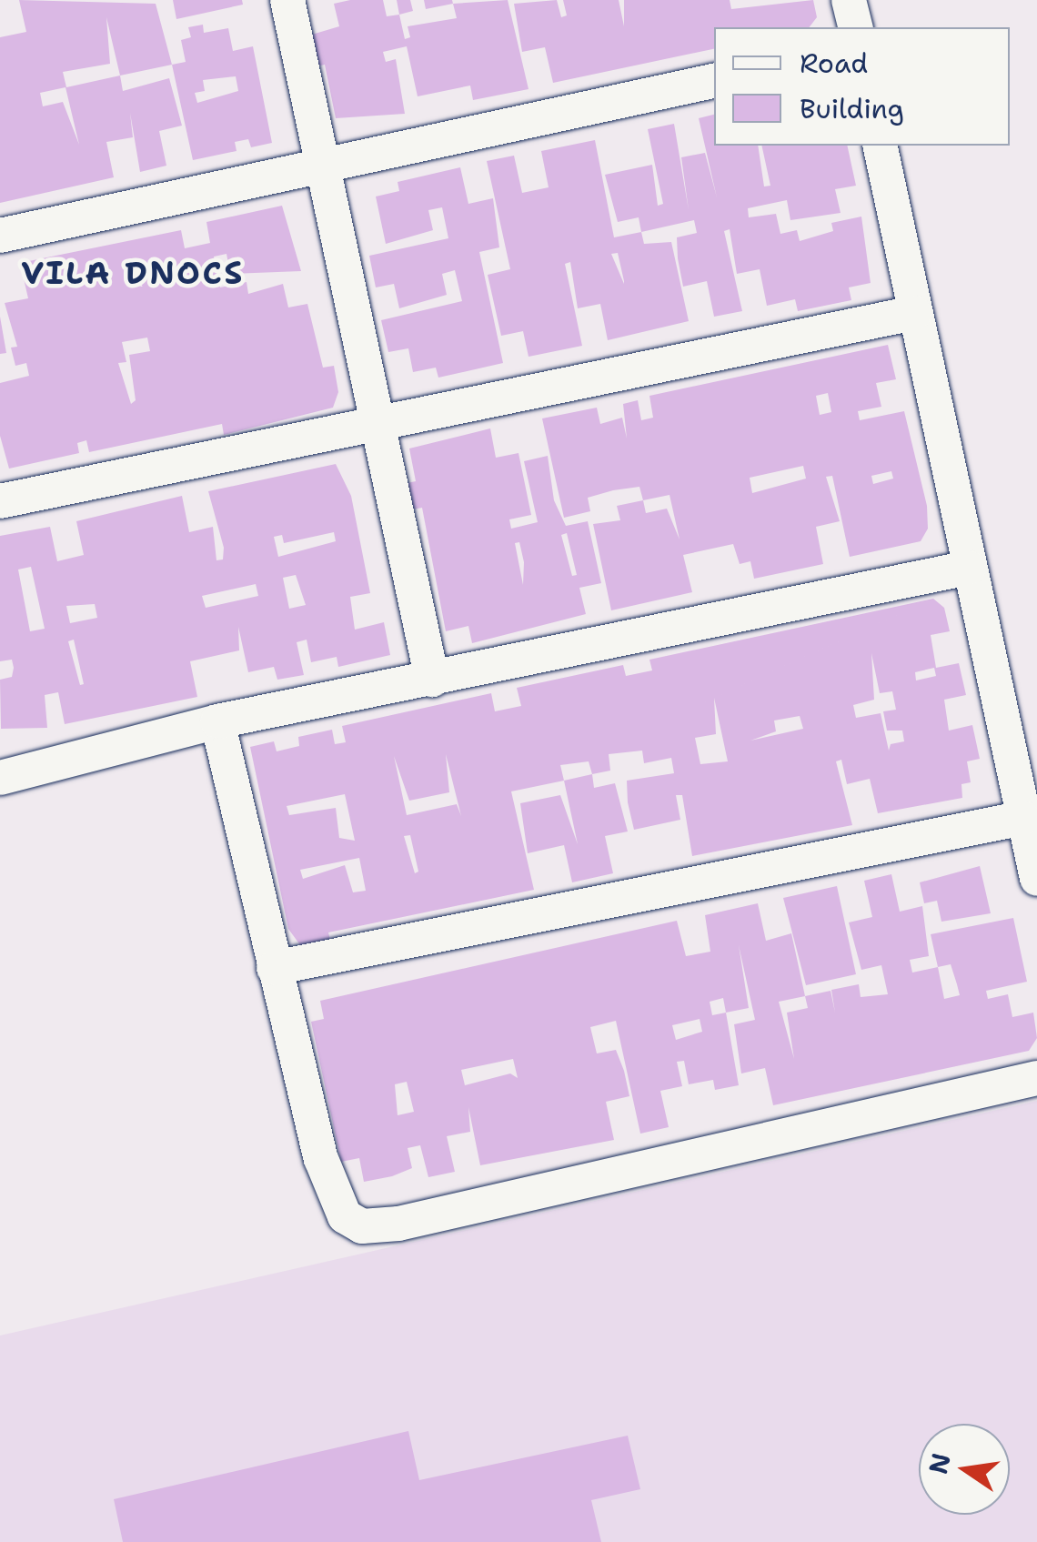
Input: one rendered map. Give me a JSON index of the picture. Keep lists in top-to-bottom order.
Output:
{
  "districts": ["VILA DNOCS"],
  "legend": ["Road", "Building"],
  "north": "left"
}
